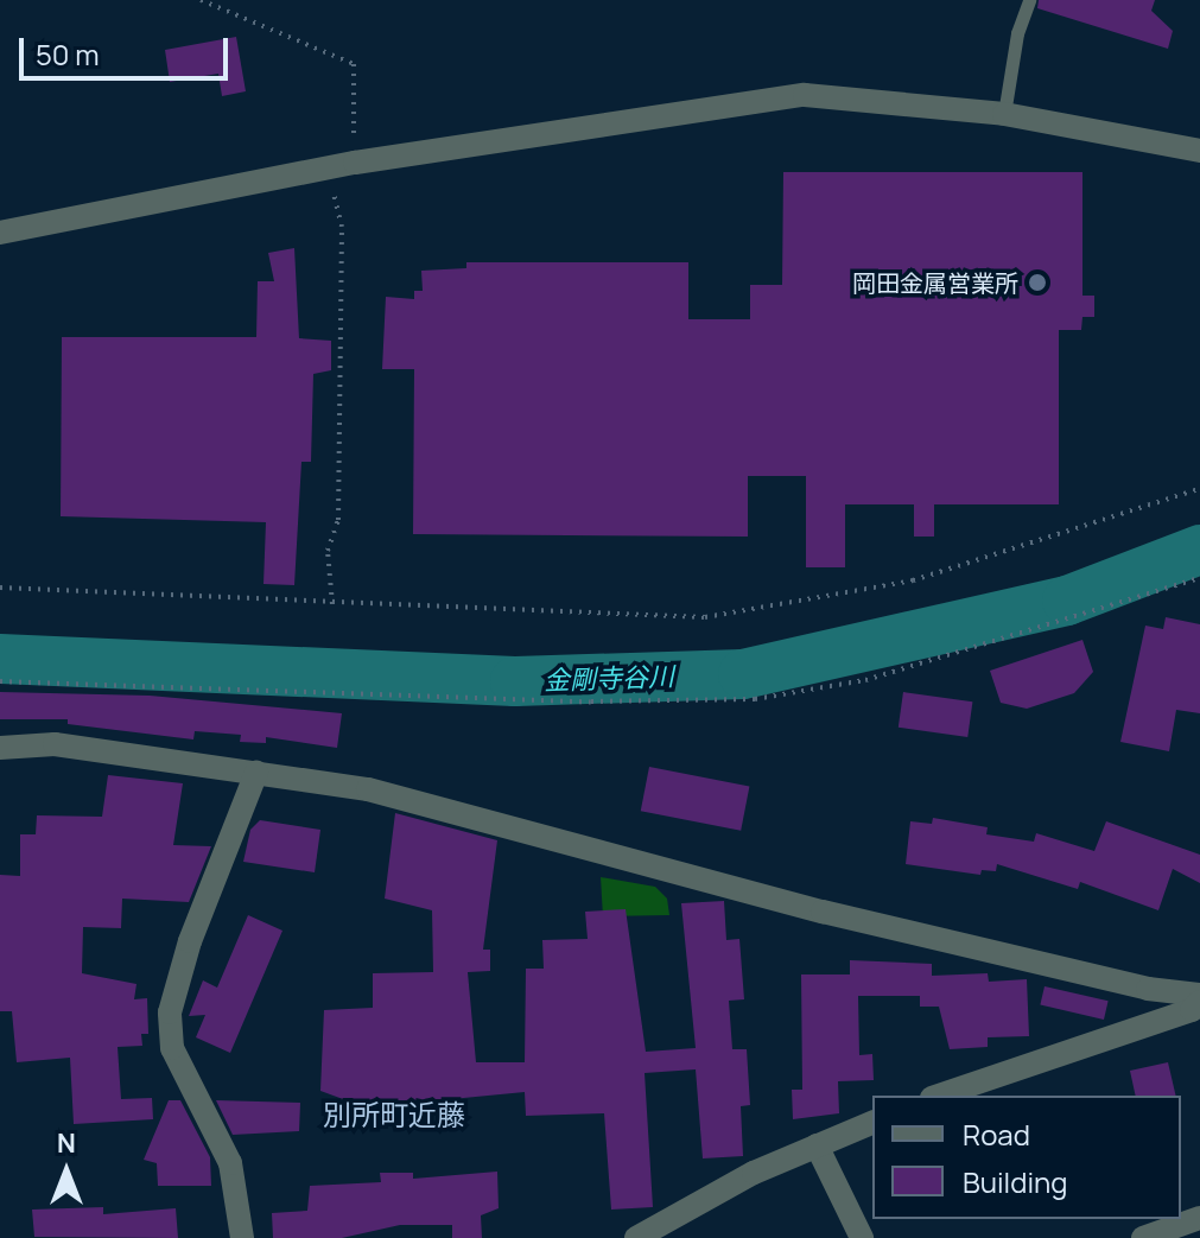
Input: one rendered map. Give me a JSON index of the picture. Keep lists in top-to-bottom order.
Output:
{
  "districts": ["別所町近藤"],
  "water": ["金剛寺谷川"],
  "places": ["岡田金属営業所"],
  "legend": ["Road", "Building"],
  "scale_bar": "50 m",
  "north": "top"
}
